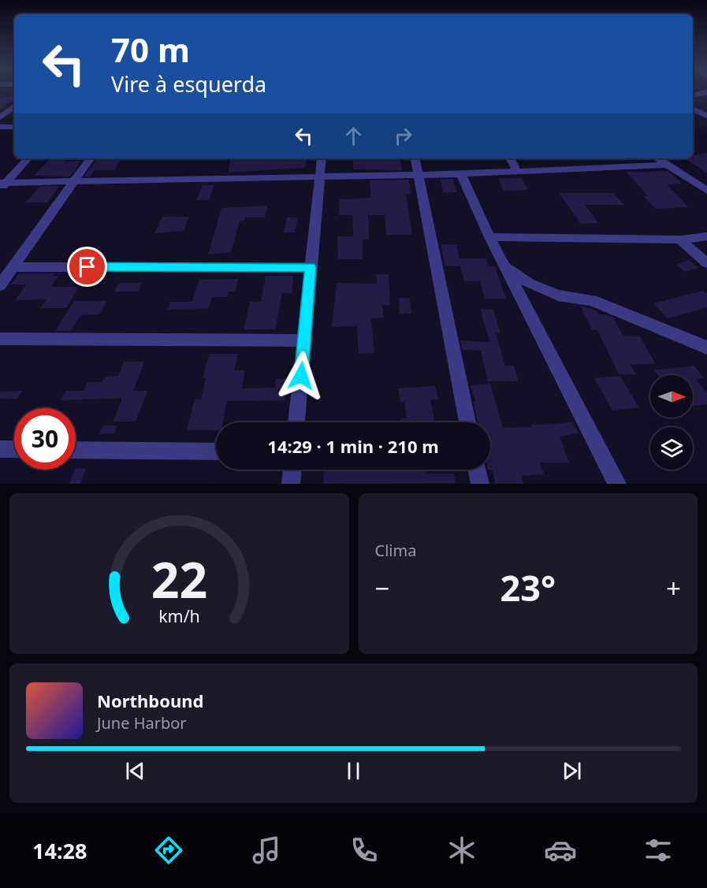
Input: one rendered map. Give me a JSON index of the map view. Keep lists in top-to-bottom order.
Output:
{
  "north": "right",
  "page": {
    "turn": ["70 m", "Vire à esquerda"],
    "limit": "30",
    "trip": "14:29 · 1 min · 210 m",
    "tile": "Clima",
    "heat": ["−", "23°", "+"],
    "song": ["Northbound", "June Harbor"],
    "tabs": "14:28",
    "gauge": ["22", "km/h"]
  }
}
